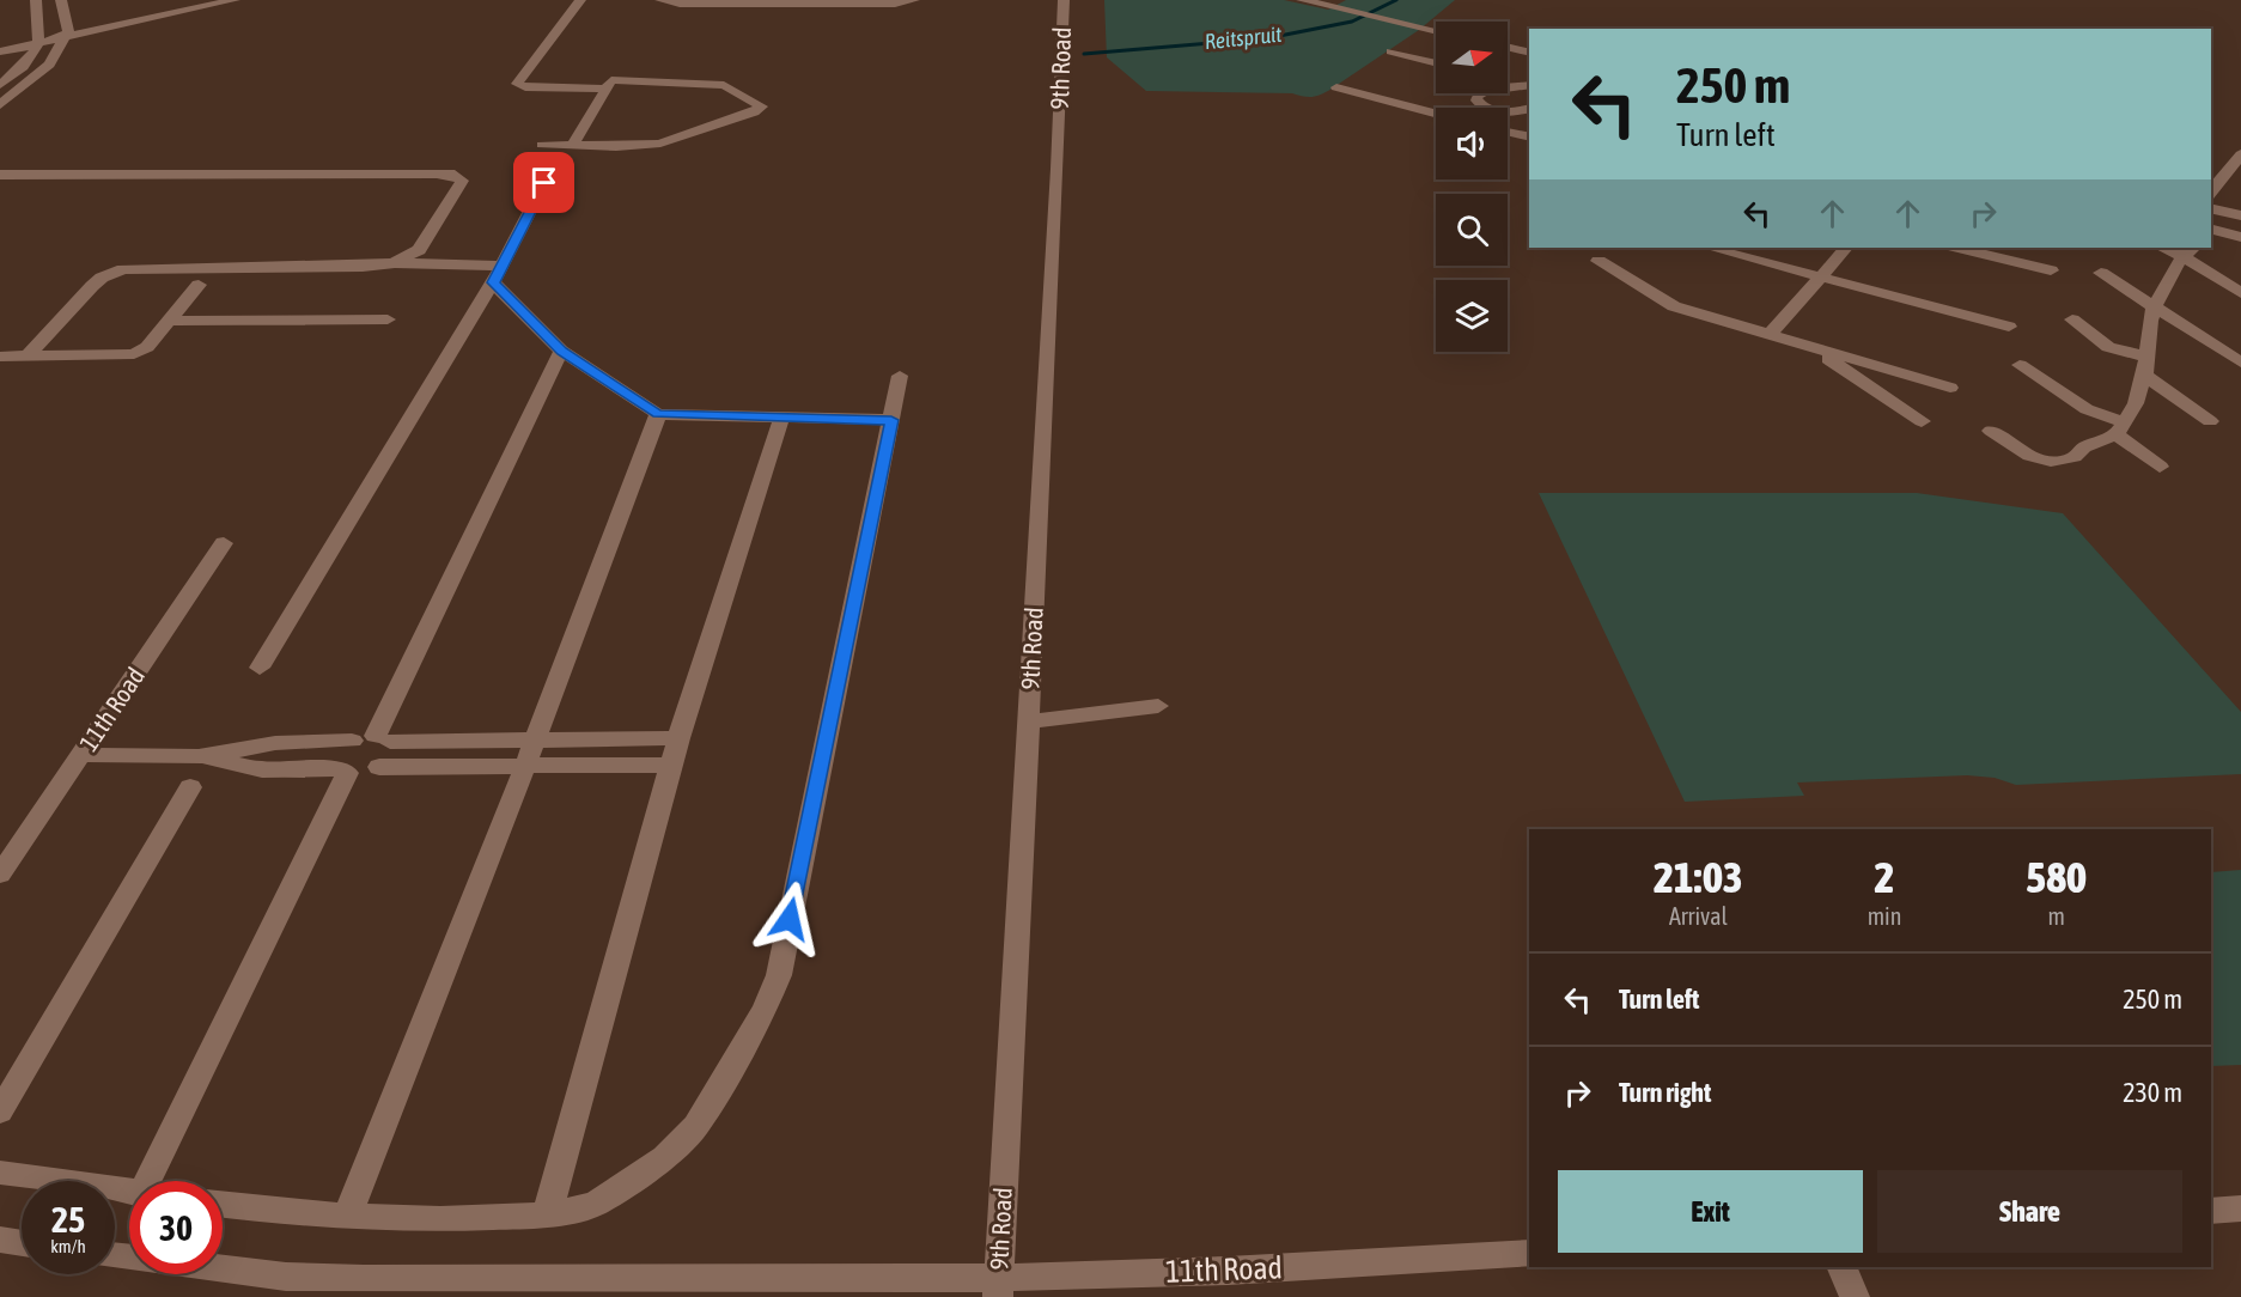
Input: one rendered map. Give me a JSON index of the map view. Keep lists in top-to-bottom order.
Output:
{
  "streets": {
    "street": ["9th Road", "11th Road"]
  },
  "crossings": [
    ["9th Road", "11th Road"]
  ],
  "water": ["Reitspruit"],
  "north": "right",
  "page": {
    "turn": ["250 m", "Turn left"],
    "eta": [
      "21:03",
      "Arrival",
      "2",
      "min",
      "580",
      "m"
    ],
    "list": [
      {
        "name": "Turn left",
        "value": "250 m"
      },
      {
        "name": "Turn right",
        "value": "230 m"
      }
    ],
    "buttons": ["Exit", "Share"],
    "speed": "25 km/h",
    "limit": "30"
  }
}
